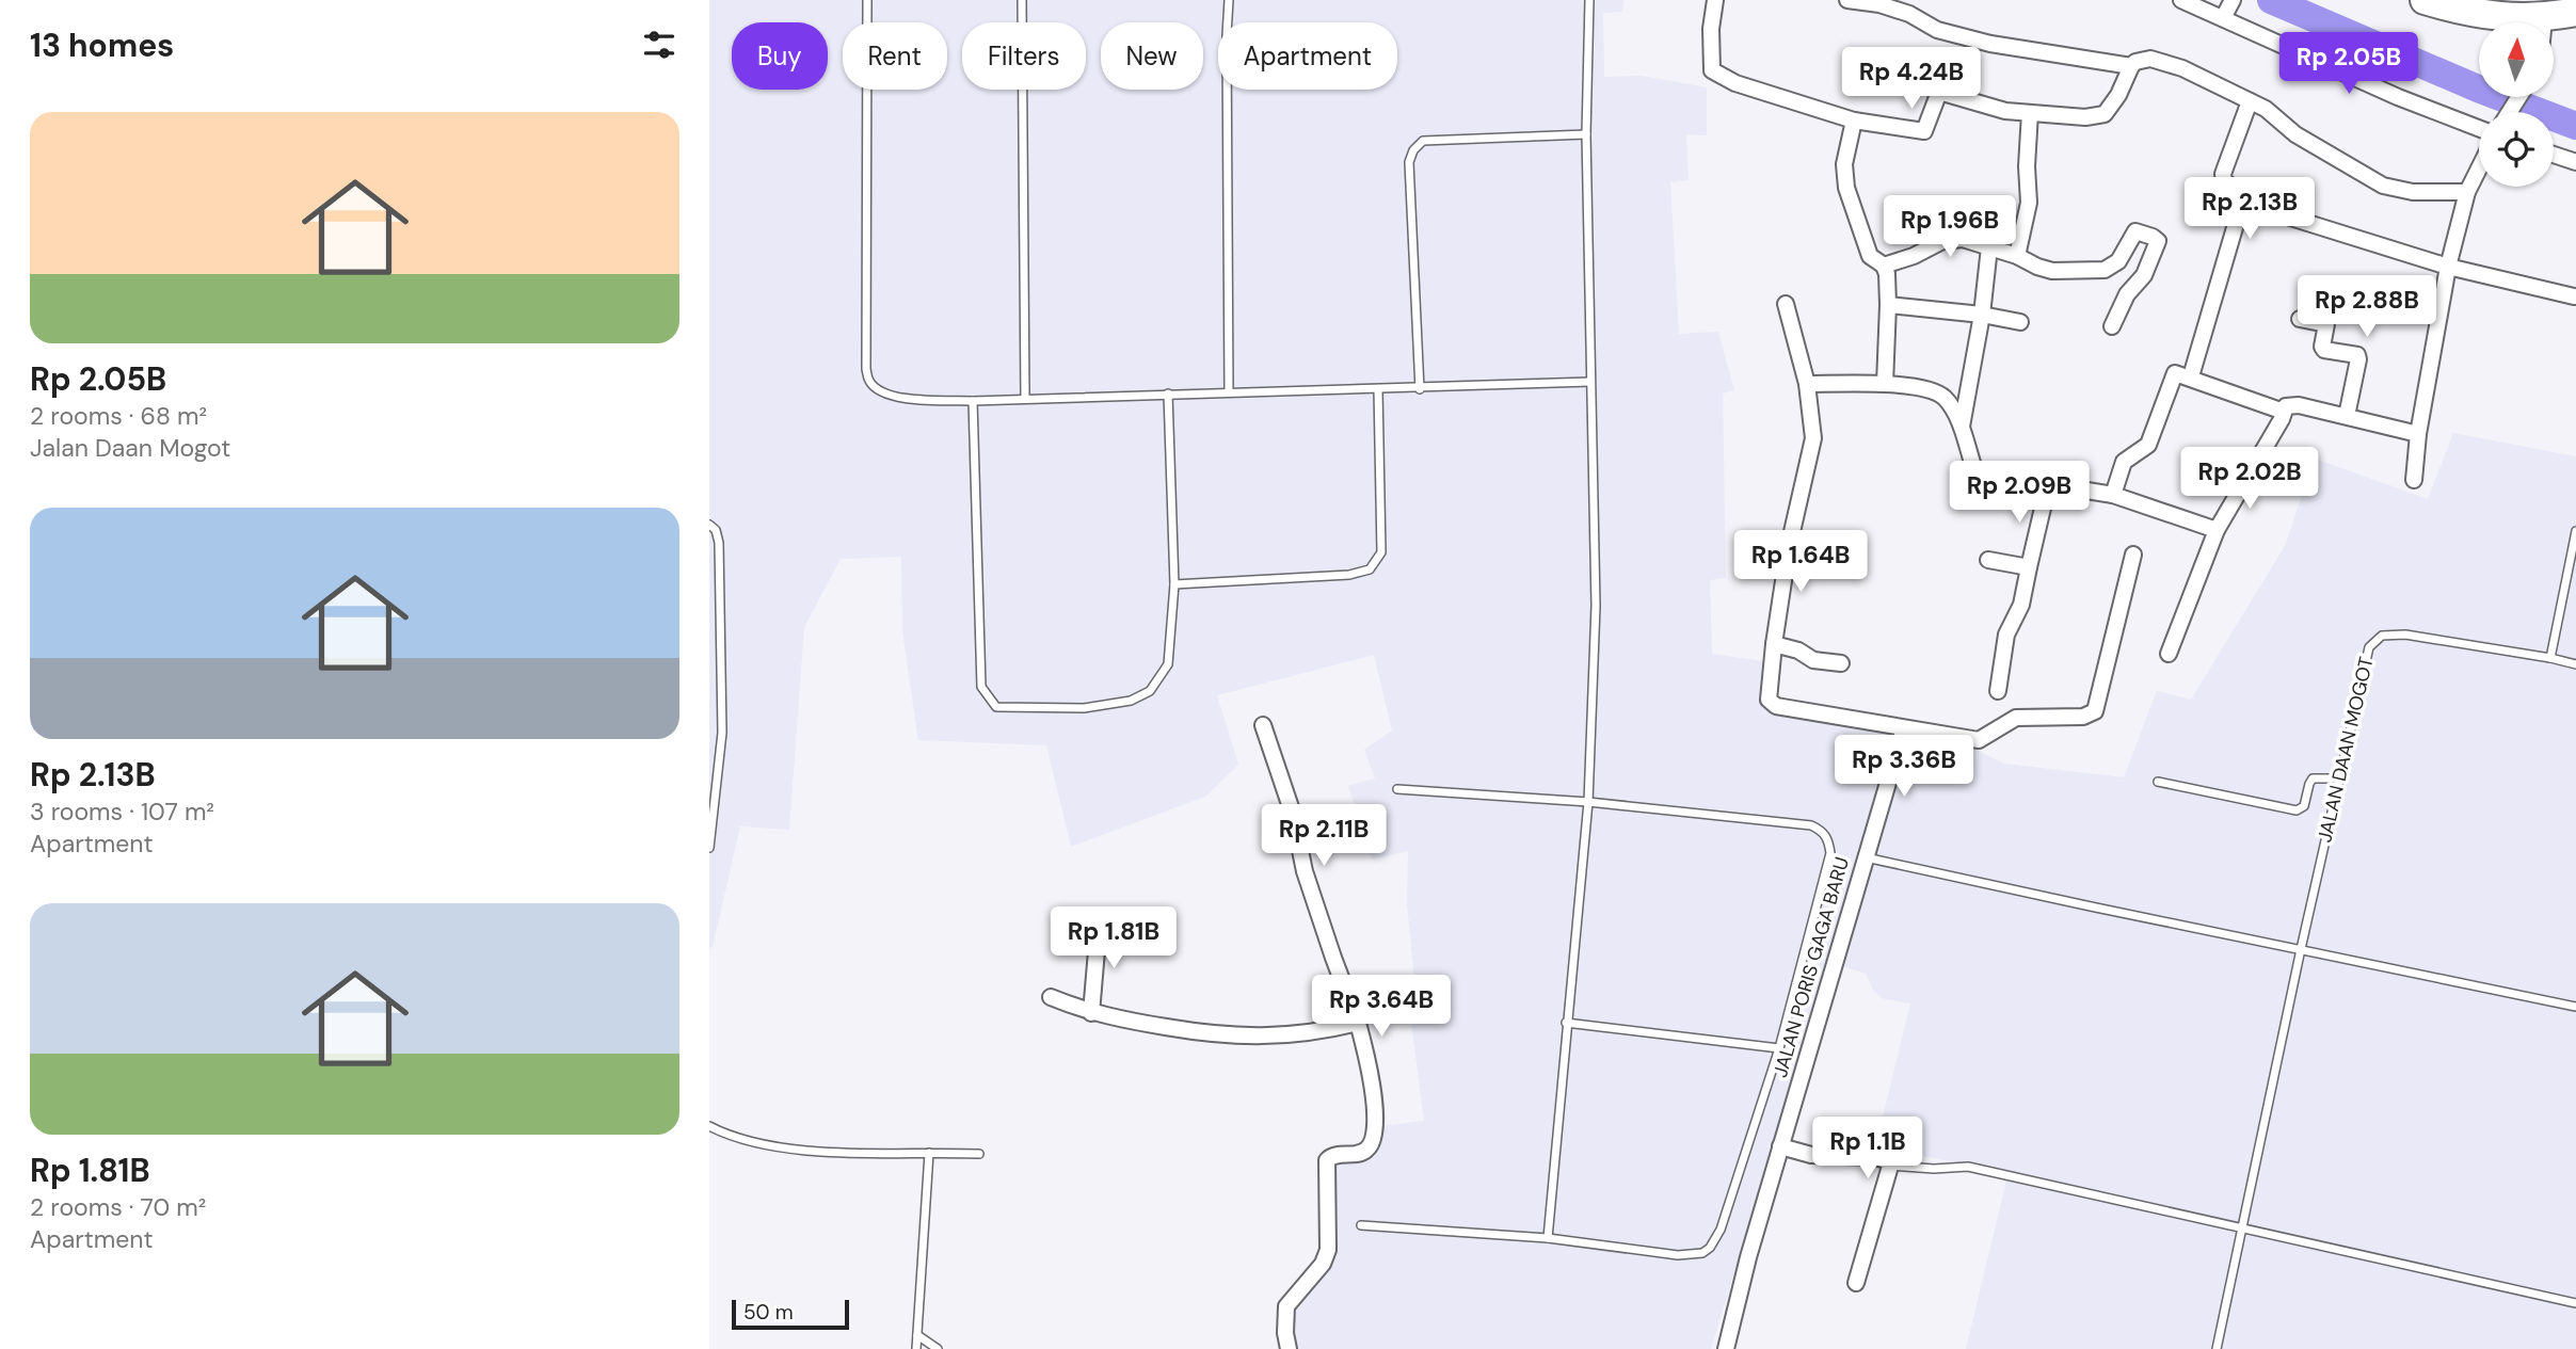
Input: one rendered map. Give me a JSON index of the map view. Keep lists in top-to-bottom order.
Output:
{
  "streets": {
    "street": ["JALAN PORIS GAGA BARU"],
    "lane": ["JALAN DAAN MOGOT"]
  },
  "scale_bar": "50 m",
  "north": "top",
  "page": {
    "heading": "13 homes",
    "chip": [
      "Buy",
      "Rent",
      "Filters",
      "New",
      "Apartment"
    ],
    "price": [
      "Rp 2.05B",
      "Rp 4.24B",
      "Rp 2.13B",
      "Rp 1.96B",
      "Rp 2.88B",
      "Rp 2.02B",
      "Rp 2.09B",
      "Rp 1.64B",
      "Rp 3.36B",
      "Rp 2.11B",
      "Rp 1.81B",
      "Rp 3.64B",
      "Rp 1.1B"
    ],
    "list": [
      {
        "name": "Rp 2.05B",
        "note": "2 rooms · 68 m² · Jalan Daan Mogot"
      },
      {
        "name": "Rp 2.13B",
        "note": "3 rooms · 107 m² · Apartment"
      },
      {
        "name": "Rp 1.81B",
        "note": "2 rooms · 70 m² · Apartment"
      }
    ],
    "scale": "50 m"
  }
}
